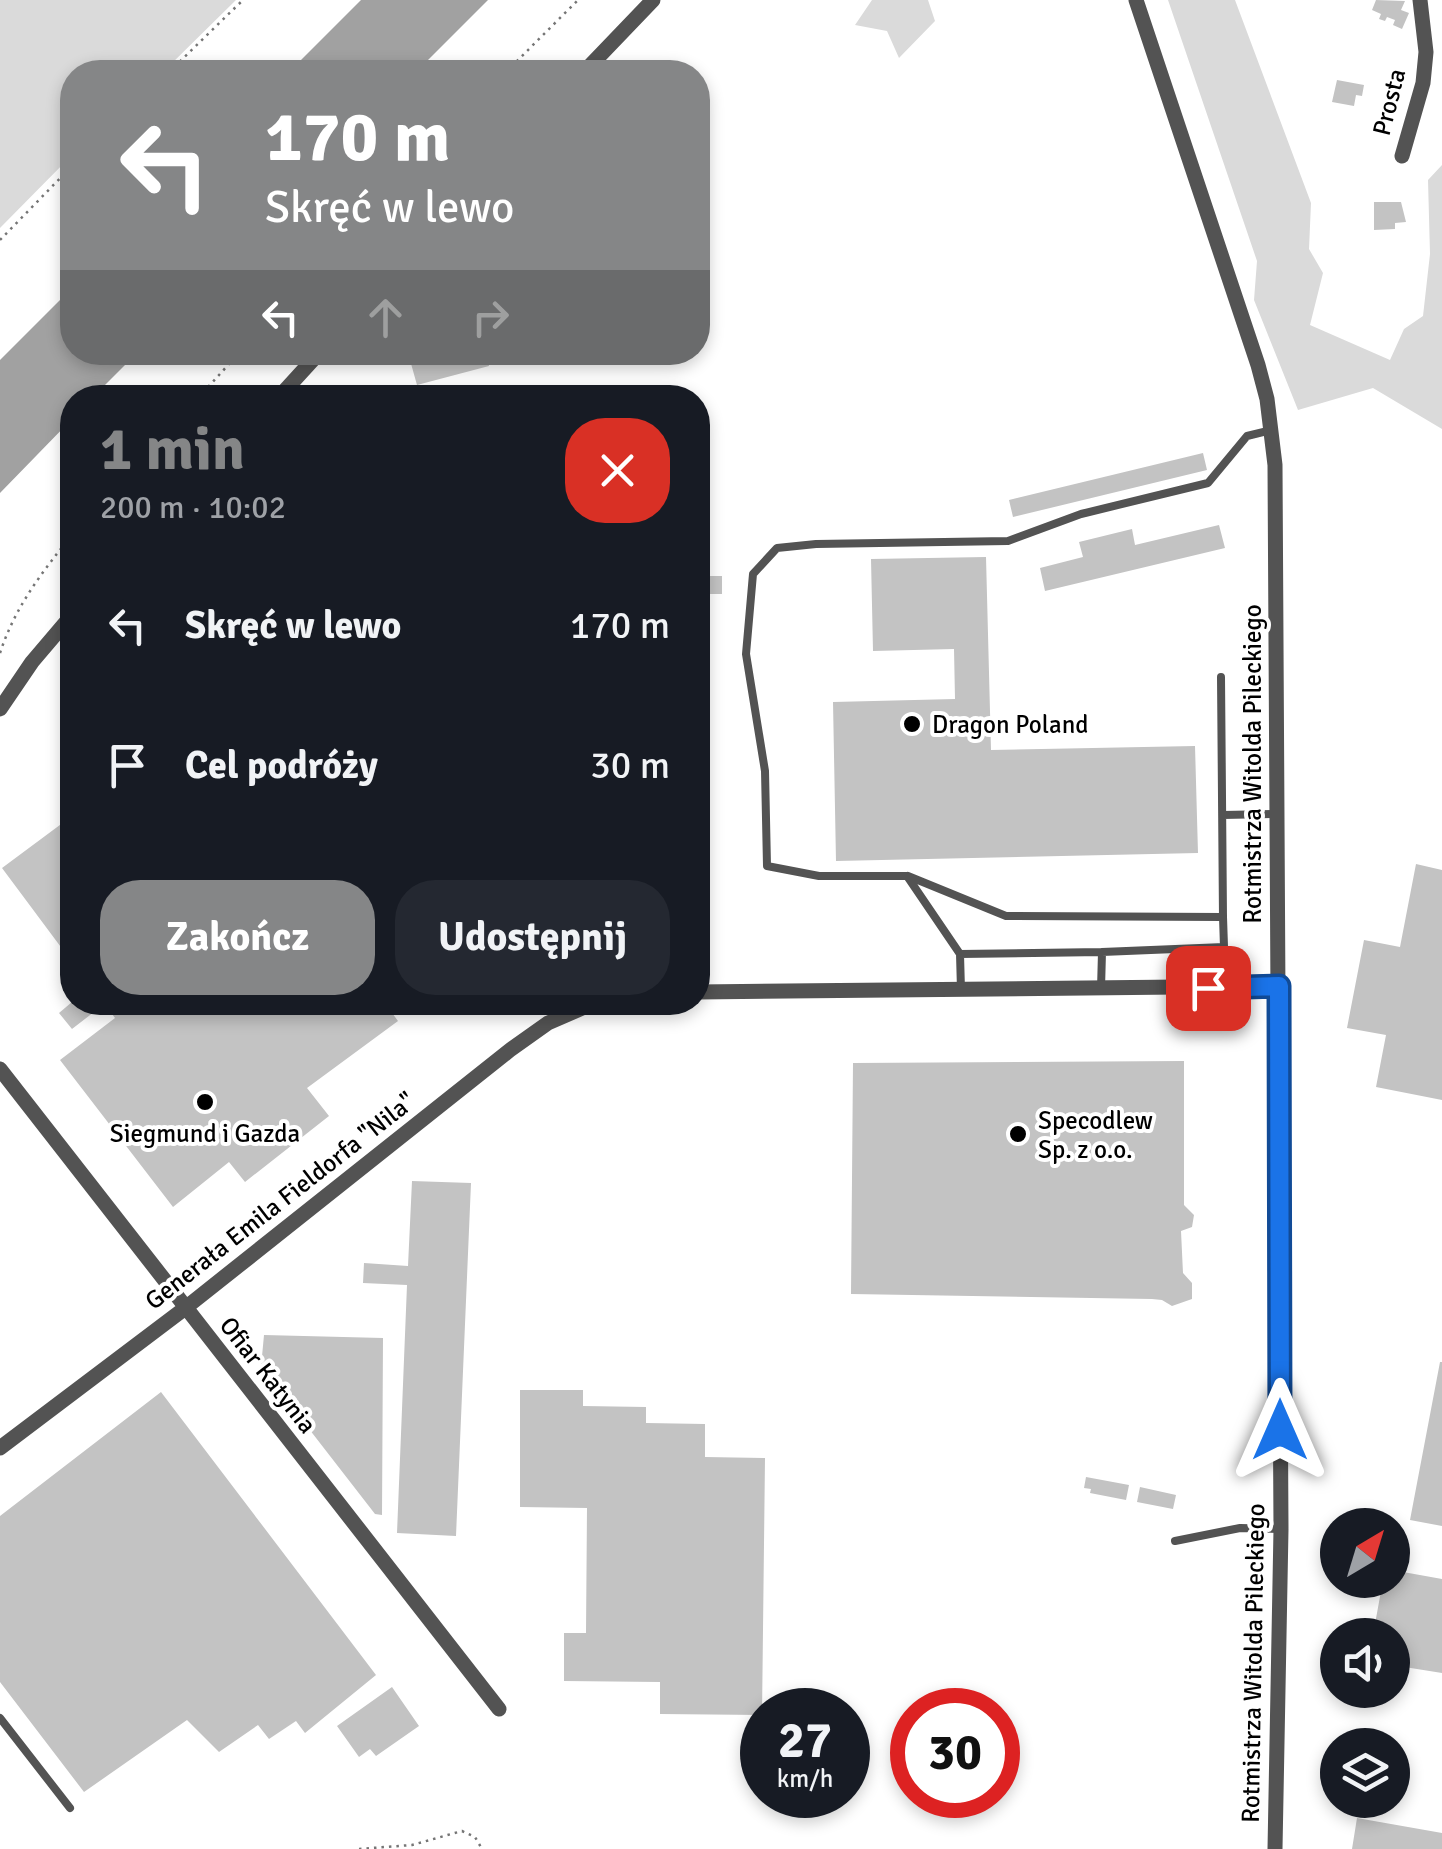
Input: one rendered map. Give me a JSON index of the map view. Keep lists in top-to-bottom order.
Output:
{
  "streets": {
    "street": [
      "Prosta",
      "Rotmistrza Witolda Pileckiego",
      "Generała Emila Fieldorfa \"Nila\"",
      "Ofiar Katynia"
    ]
  },
  "crossings": [
    ["Generała Emila Fieldorfa \"Nila\"", "Ofiar Katynia"]
  ],
  "places": ["Dragon Poland", "Siegmund i Gazda", "Specodlew Sp. z o.o."],
  "north": "top right",
  "page": {
    "turn": ["170 m", "Skręć w lewo"],
    "heading": ["1 min", "200 m · 10:02"],
    "list": [
      {
        "name": "Skręć w lewo",
        "value": "170 m"
      },
      {
        "name": "Cel podróży",
        "value": "30 m"
      }
    ],
    "buttons": ["Zakończ", "Udostępnij"],
    "speed": "27 km/h",
    "limit": "30"
  }
}
